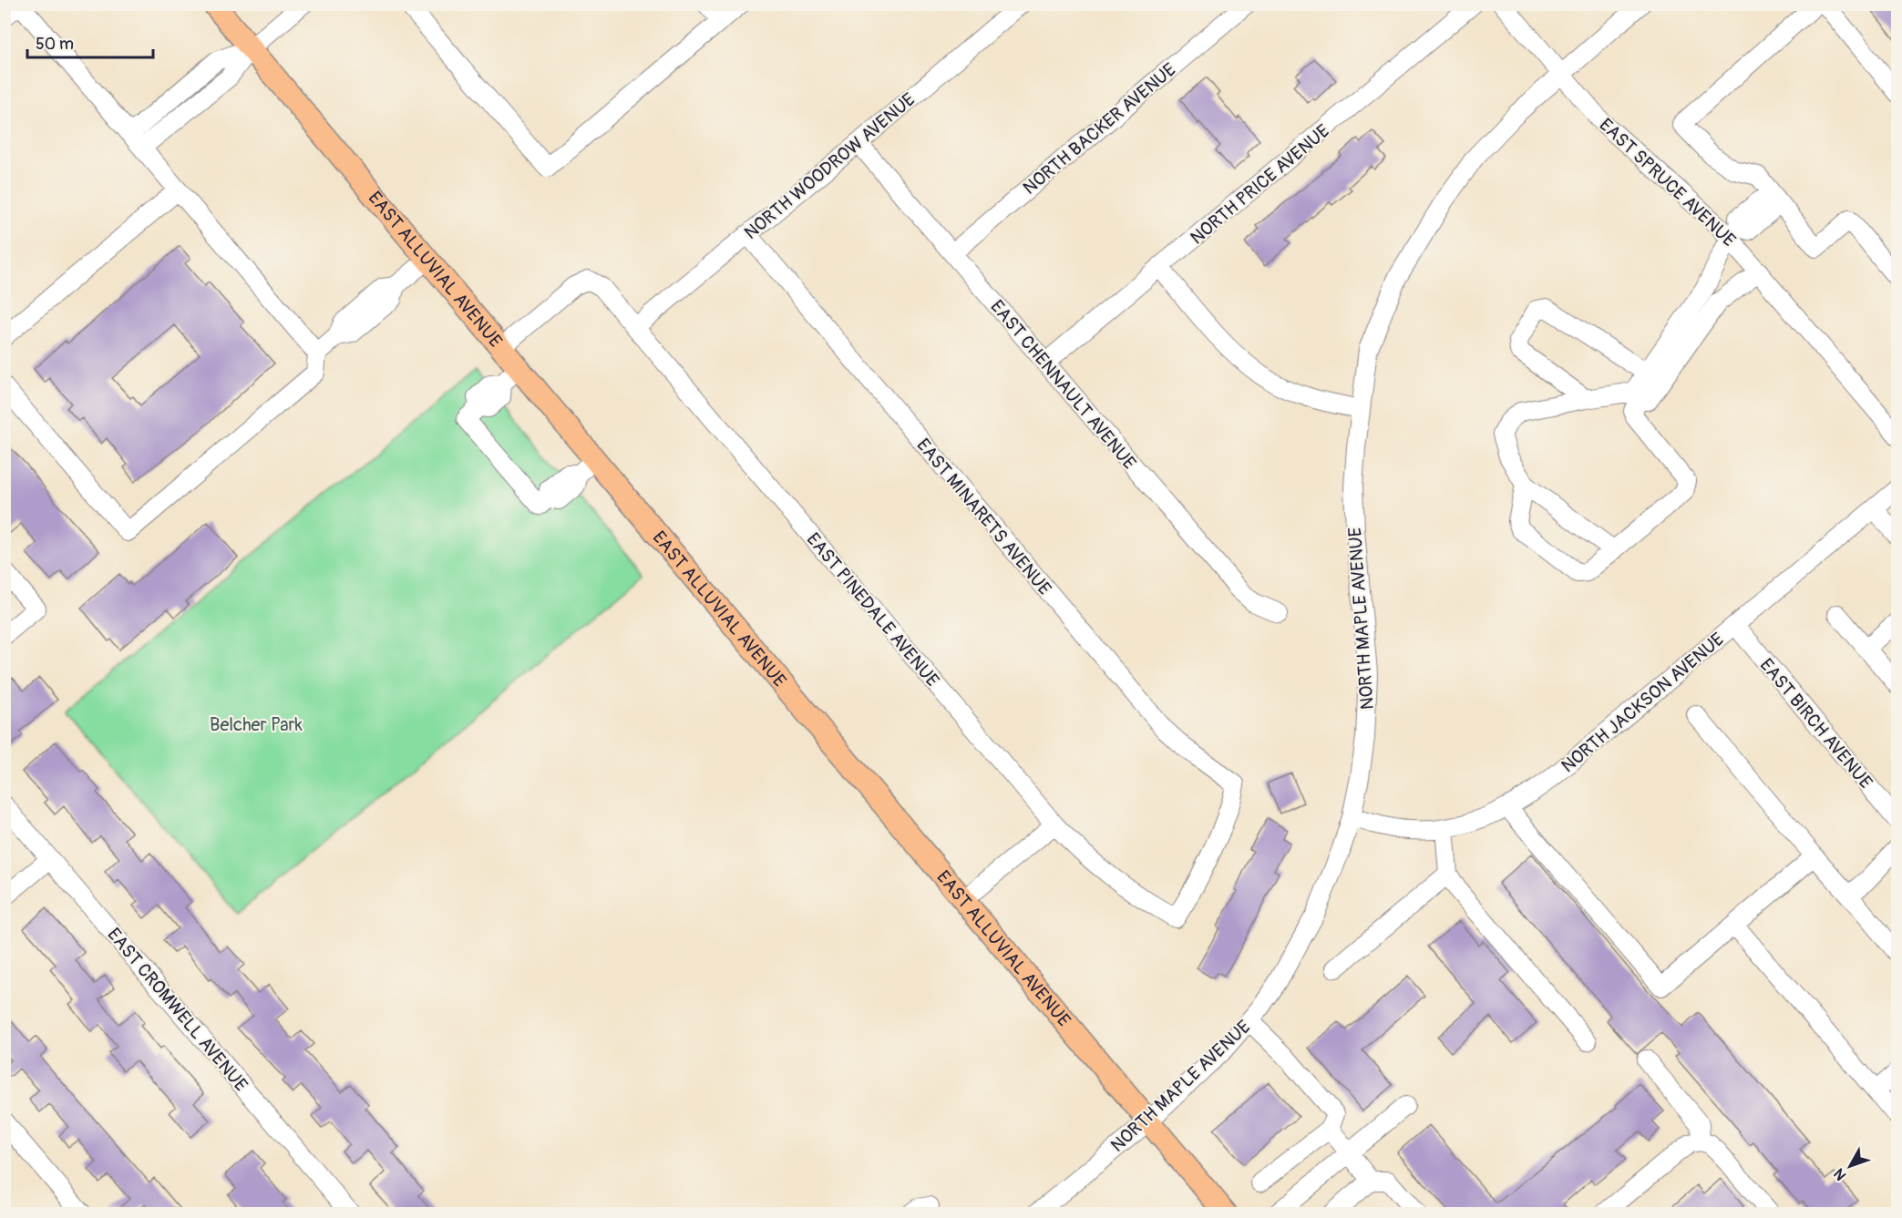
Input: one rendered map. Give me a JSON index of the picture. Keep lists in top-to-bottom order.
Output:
{
  "streets": {
    "main road": ["EAST ALLUVIAL AVENUE"],
    "street": [
      "NORTH BACKER AVENUE",
      "NORTH WOODROW AVENUE",
      "EAST SPRUCE AVENUE",
      "NORTH PRICE AVENUE",
      "EAST CHENNAULT AVENUE",
      "EAST MINARETS AVENUE",
      "EAST PINEDALE AVENUE",
      "NORTH MAPLE AVENUE",
      "NORTH JACKSON AVENUE",
      "EAST BIRCH AVENUE",
      "EAST CROMWELL AVENUE"
    ]
  },
  "crossings": [
    ["NORTH BACKER AVENUE", "EAST CHENNAULT AVENUE"],
    ["NORTH WOODROW AVENUE", "EAST CHENNAULT AVENUE"],
    ["NORTH WOODROW AVENUE", "EAST MINARETS AVENUE"],
    ["NORTH WOODROW AVENUE", "EAST PINEDALE AVENUE"],
    ["EAST SPRUCE AVENUE", "NORTH MAPLE AVENUE"],
    ["NORTH PRICE AVENUE", "EAST CHENNAULT AVENUE"],
    ["EAST ALLUVIAL AVENUE", "EAST PINEDALE AVENUE"],
    ["EAST ALLUVIAL AVENUE", "NORTH MAPLE AVENUE"],
    ["EAST MINARETS AVENUE", "EAST PINEDALE AVENUE"],
    ["NORTH MAPLE AVENUE", "NORTH JACKSON AVENUE"],
    ["NORTH JACKSON AVENUE", "EAST BIRCH AVENUE"]
  ],
  "parks": ["Belcher Park"],
  "scale_bar": "50 m",
  "north": "bottom left"
}
